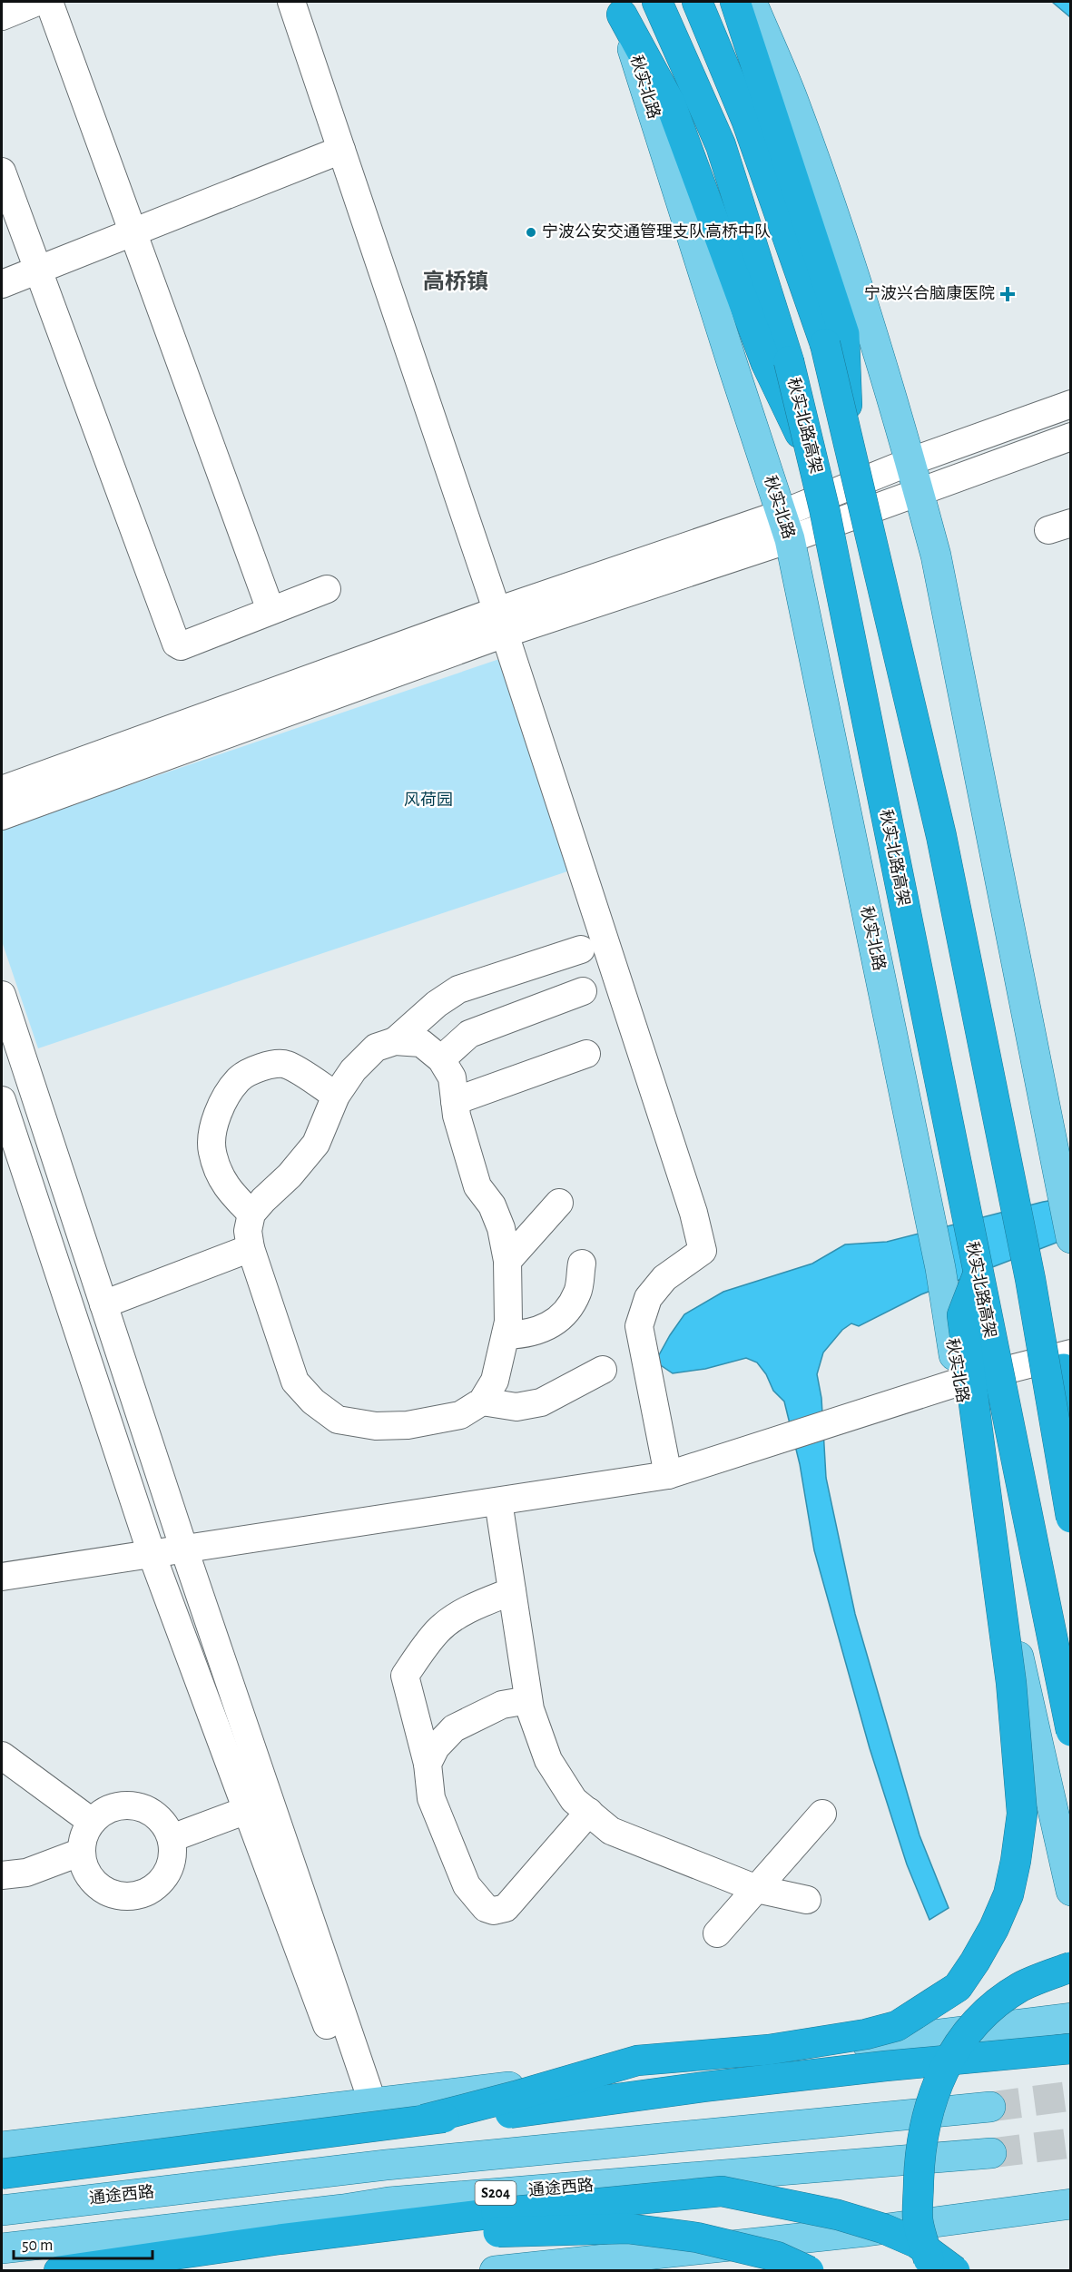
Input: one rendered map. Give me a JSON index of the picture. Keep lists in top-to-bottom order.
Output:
{
  "streets": {
    "highway": ["秋实北路高架"],
    "main road": ["秋实北路", "通途西路", "S204"]
  },
  "districts": ["高桥镇"],
  "parks": ["风荷园"],
  "places": {
    "other": ["宁波公安交通管理支队高桥中队"],
    "health": ["宁波兴合脑康医院"]
  },
  "scale_bar": "50 m"
}
